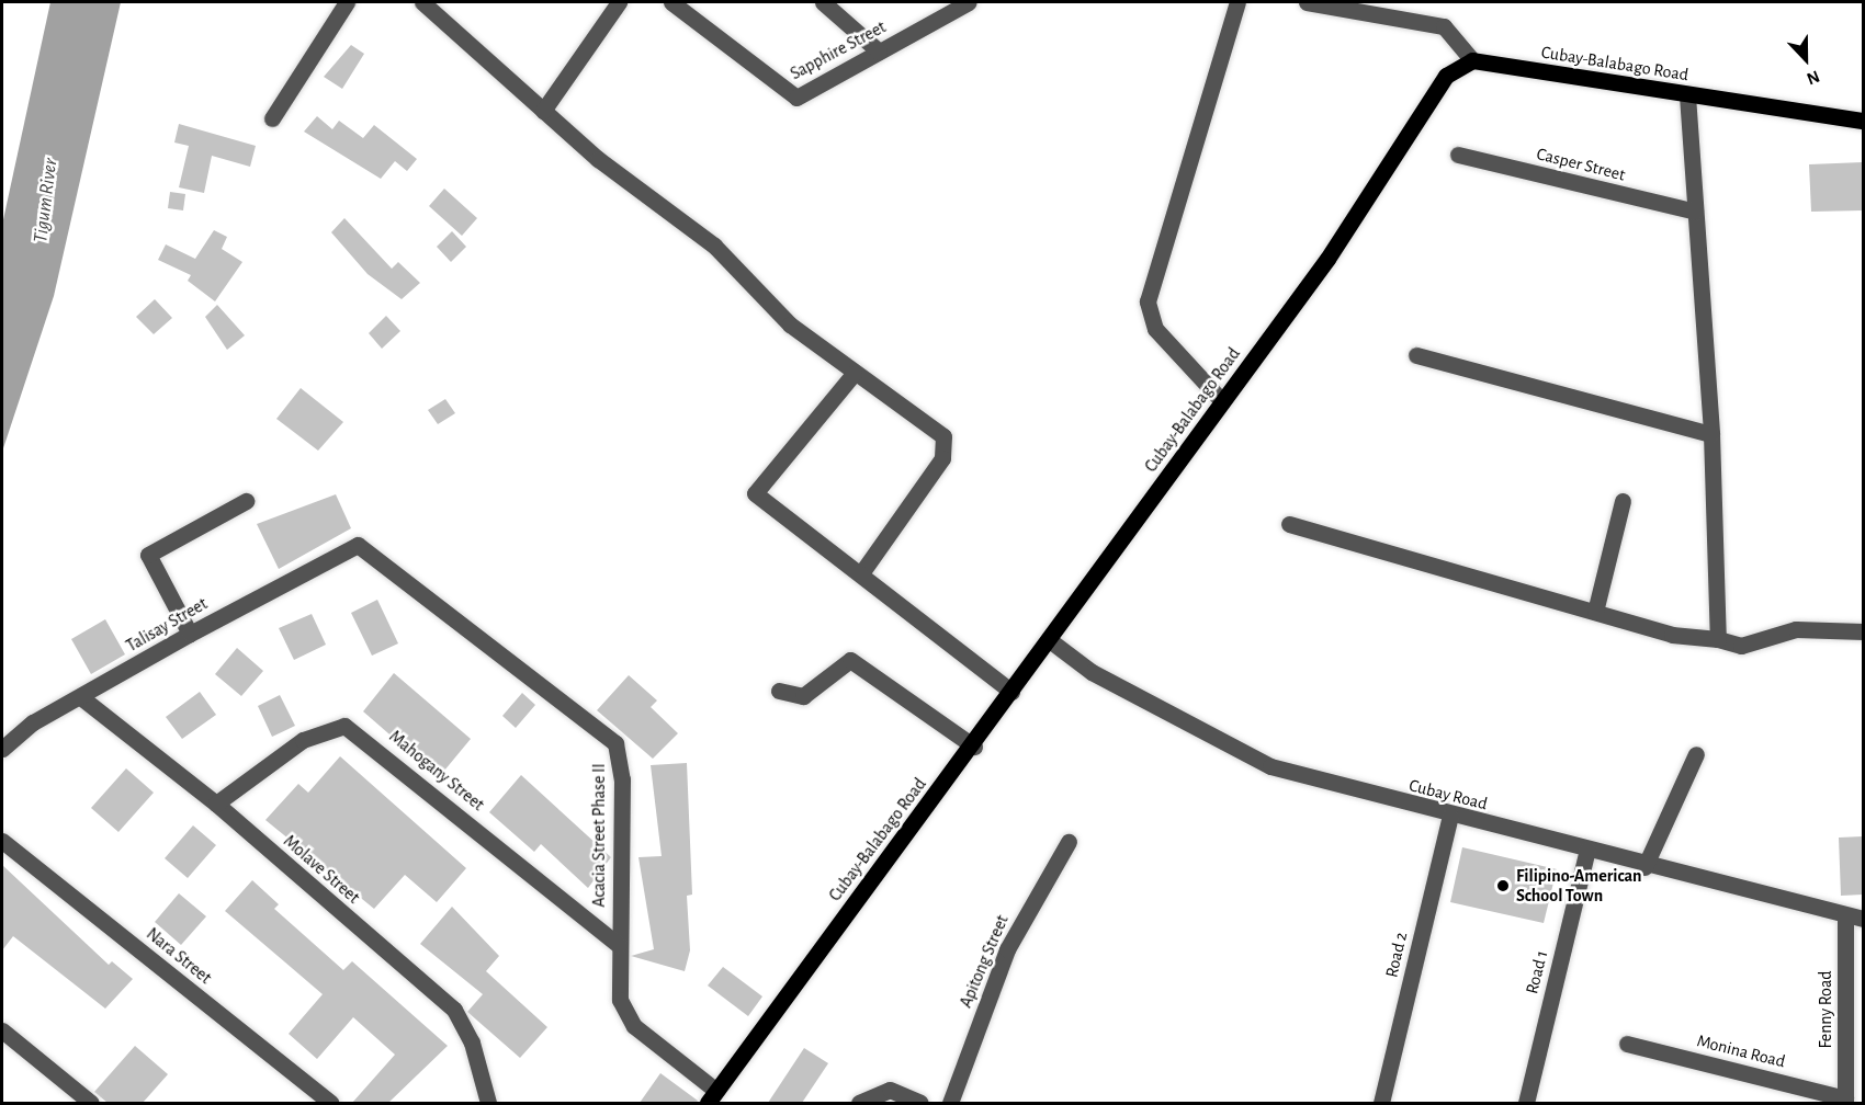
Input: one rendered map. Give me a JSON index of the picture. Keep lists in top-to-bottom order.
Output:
{
  "streets": {
    "main road": ["Cubay-Balabago Road"],
    "street": [
      "Sapphire Street",
      "Casper Street",
      "Talisay Street",
      "Mahogany Street",
      "Cubay Road",
      "Acacia Street Phase II",
      "Molave Street",
      "Road 2",
      "Nara Street",
      "Apitong Street",
      "Road 1",
      "Fenny Road",
      "Monina Road"
    ]
  },
  "crossings": [
    ["Cubay-Balabago Road", "Cubay Road"],
    ["Cubay-Balabago Road", "Acacia Street Phase II"],
    ["Talisay Street", "Acacia Street Phase II"],
    ["Talisay Street", "Molave Street"],
    ["Mahogany Street", "Acacia Street Phase II"],
    ["Mahogany Street", "Molave Street"],
    ["Cubay Road", "Road 2"],
    ["Cubay Road", "Road 1"],
    ["Cubay Road", "Fenny Road"],
    ["Fenny Road", "Monina Road"]
  ],
  "water": ["Tigum River"],
  "places": ["Filipino-American School Town"],
  "north": "bottom"
}
